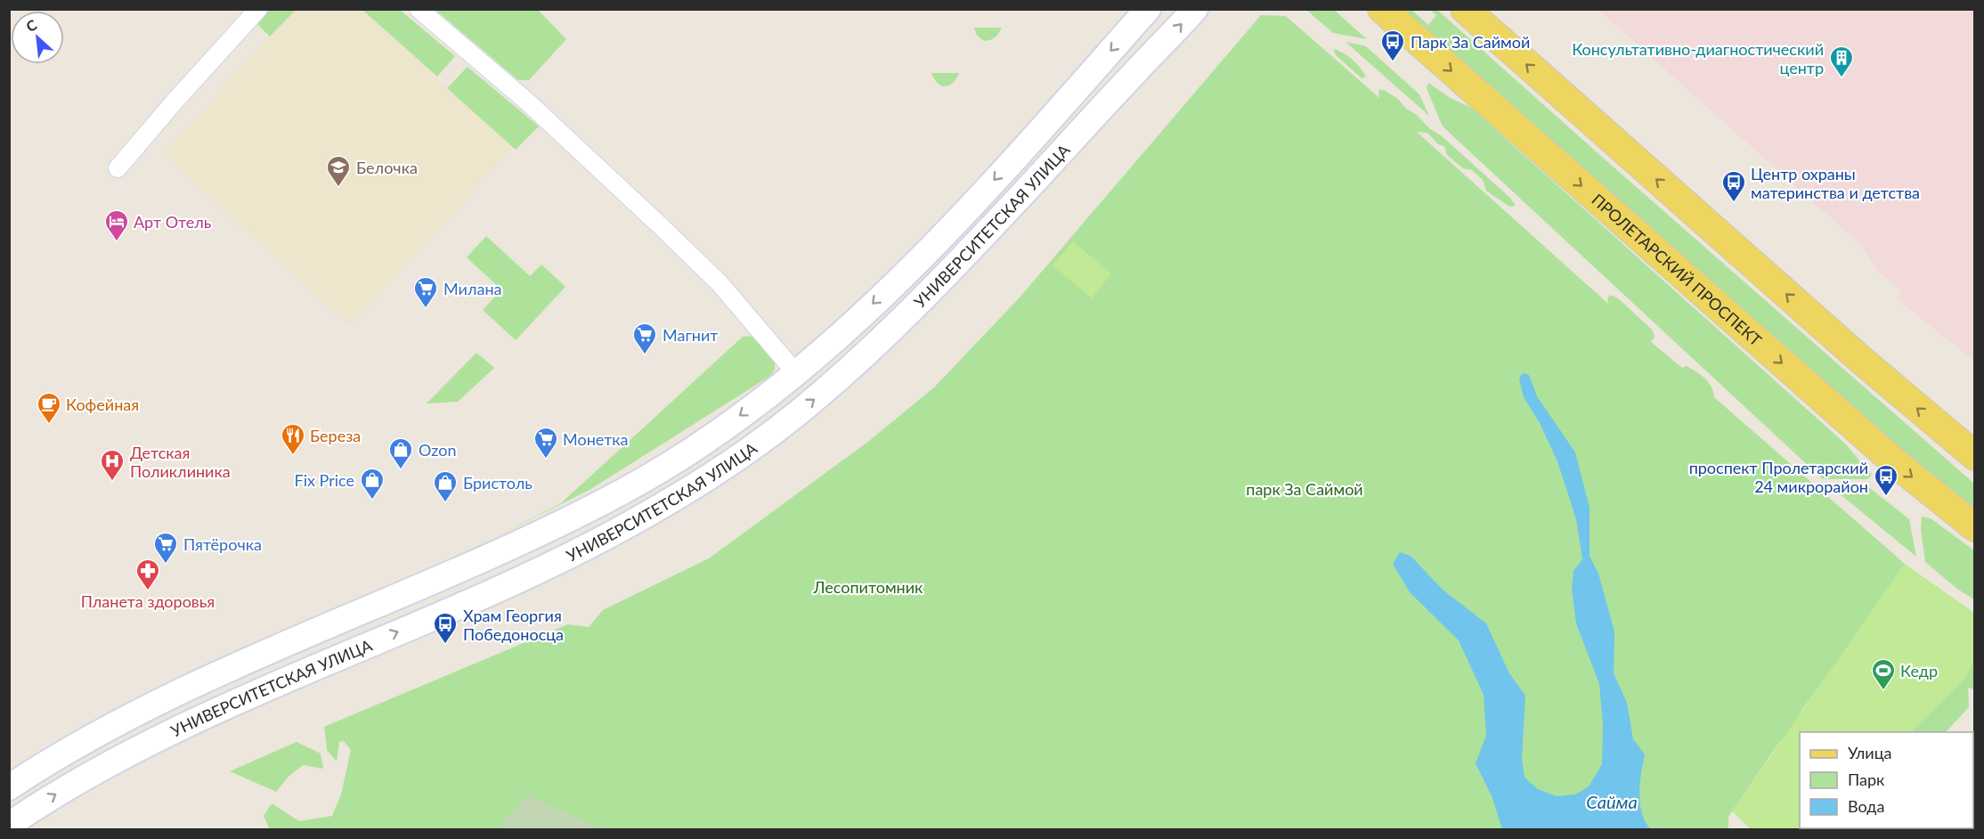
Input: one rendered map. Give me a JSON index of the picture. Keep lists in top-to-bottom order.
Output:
{
  "streets": {
    "main road": ["УНИВЕРСИТЕТСКАЯ УЛИЦА", "ПРОЛЕТАРСКИЙ ПРОСПЕКТ"]
  },
  "water": ["Сайма"],
  "parks": ["парк За Саймой", "Лесопитомник"],
  "places": {
    "bus stop": [
      "Парк За Саймой",
      "Центр охраны материнства и детства",
      "проспект Пролетарский 24 микрорайон",
      "Храм Георгия Победоносца"
    ],
    "building": ["Консультативно-диагностический центр"],
    "school or university": ["Белочка"],
    "hotel": ["Арт Отель"],
    "supermarket": [
      "Милана",
      "Магнит",
      "Монетка",
      "Пятёрочка"
    ],
    "cafe": ["Кофейная"],
    "restaurant": ["Береза"],
    "shop": ["Ozon", "Fix Price", "Бристоль"],
    "hospital": ["Детская Поликлиника"],
    "pharmacy": ["Планета здоровья"],
    "sports": ["Кедр"]
  },
  "legend": ["Улица", "Парк", "Вода"],
  "north": "top left"
}
